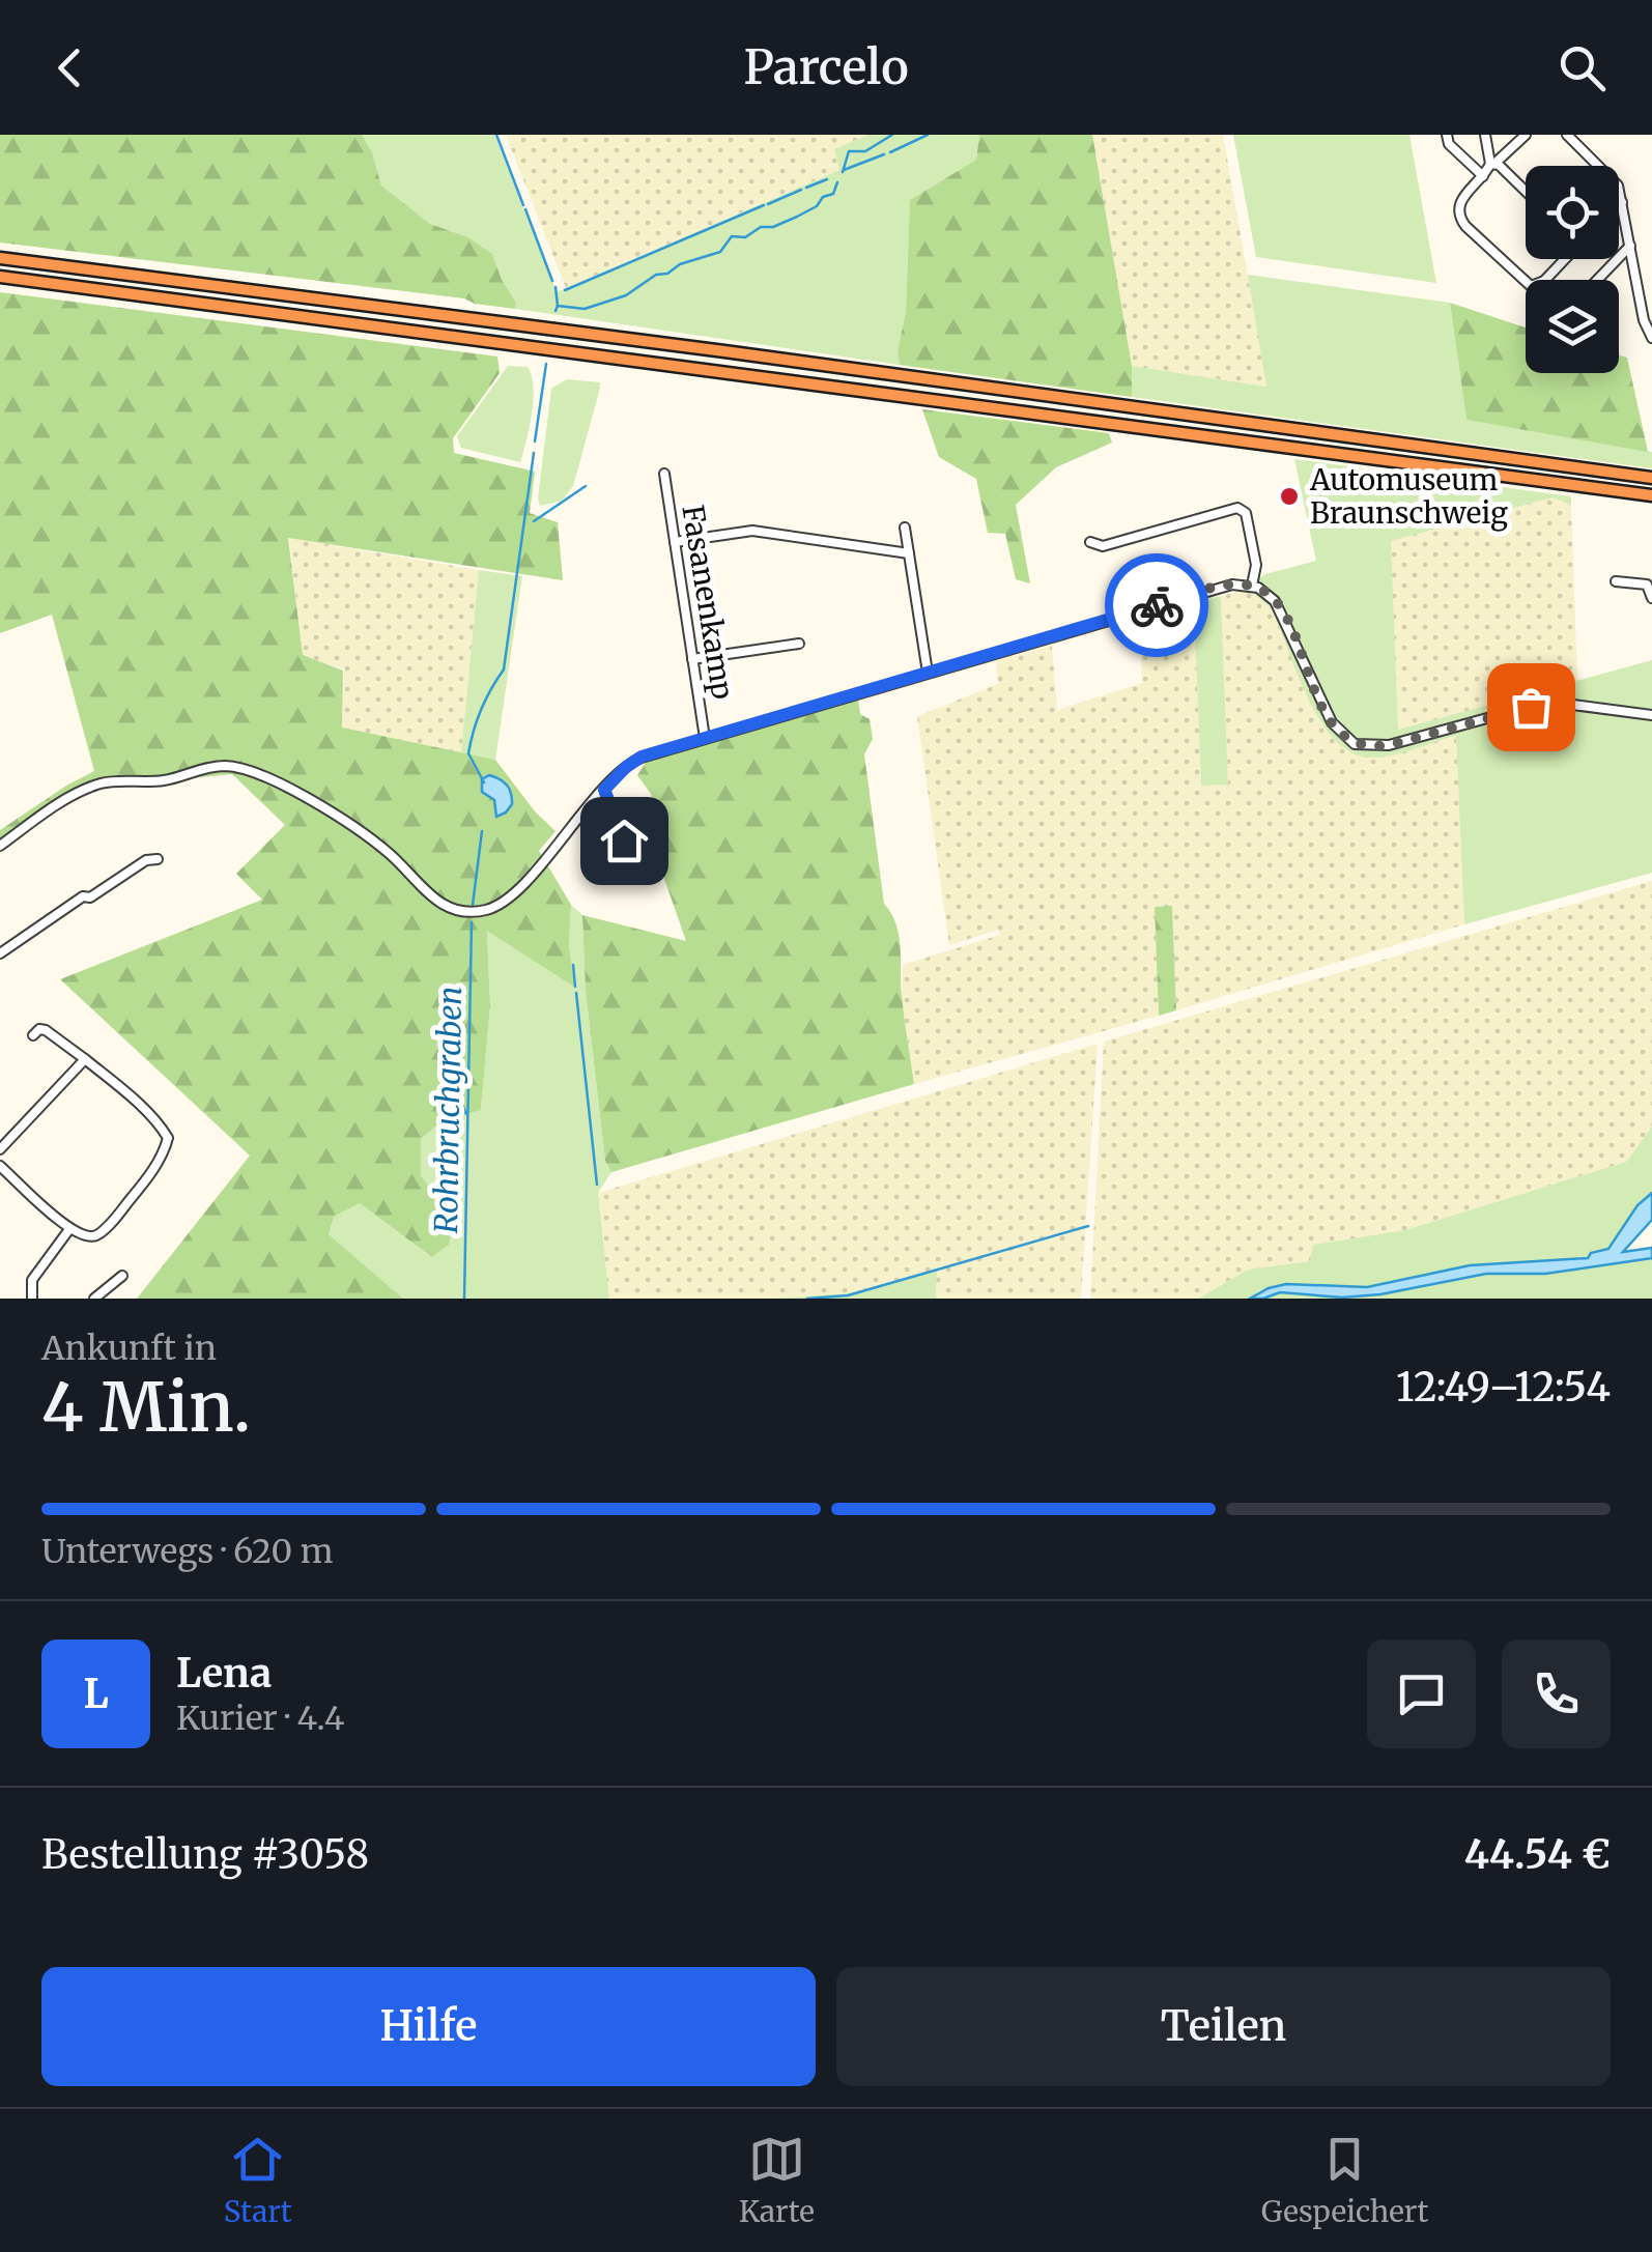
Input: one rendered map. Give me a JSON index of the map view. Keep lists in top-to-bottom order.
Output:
{
  "streets": {
    "street": ["Fasanenkamp"]
  },
  "water": ["Rohrbruchgraben"],
  "places": ["Automuseum Braunschweig"],
  "page": {
    "header": "Parcelo",
    "heading": ["4 Min.", "Ankunft in", "12:49–12:54"],
    "panel": [
      "Lena",
      "Kurier · 4.4",
      "Bestellung #3058",
      "44.54 €"
    ],
    "bar": "Unterwegs · 620 m",
    "round": "L",
    "buttons": ["Hilfe", "Teilen"],
    "tabs": ["Start", "Karte", "Gespeichert"]
  }
}
